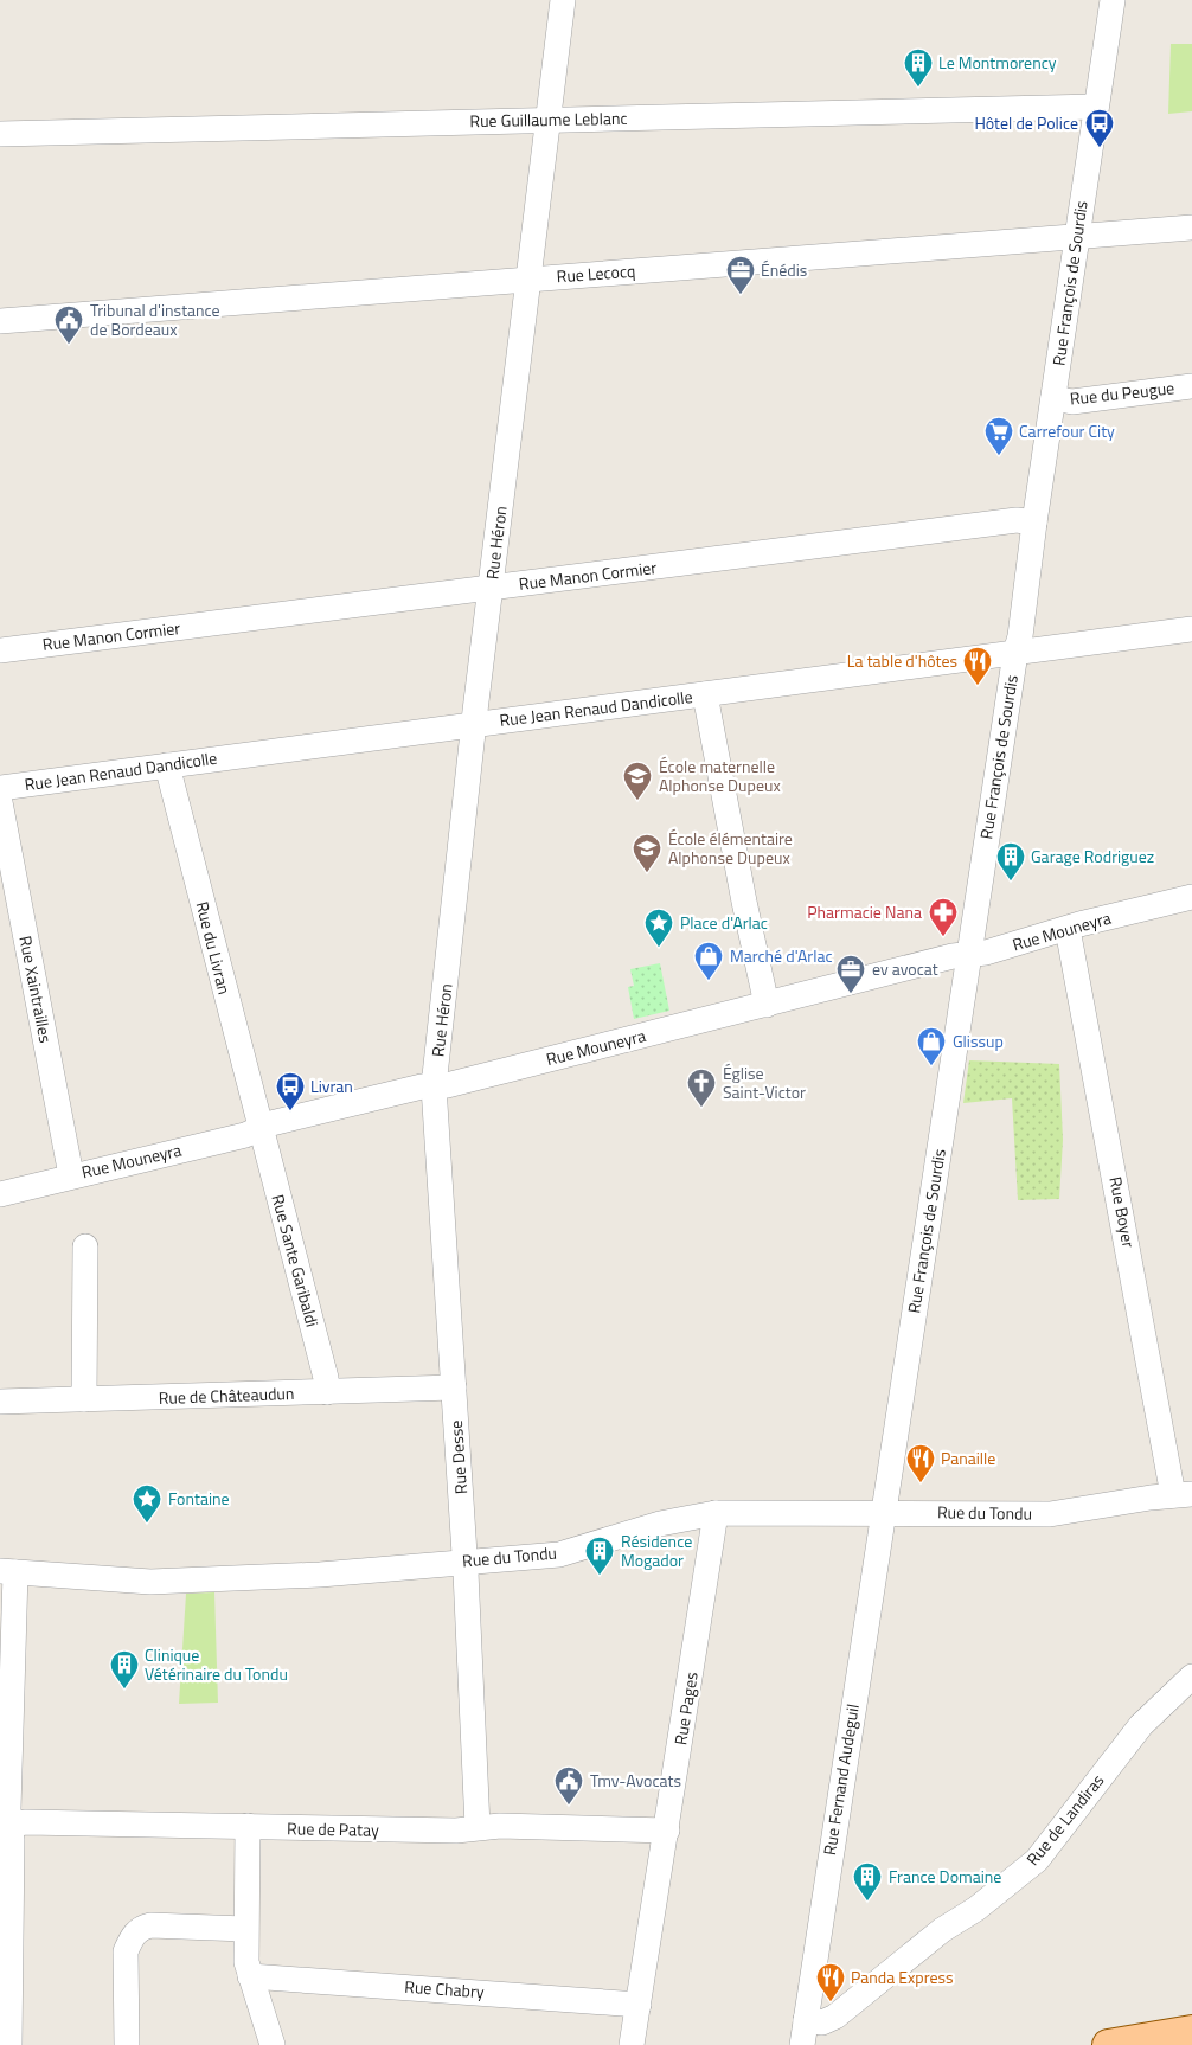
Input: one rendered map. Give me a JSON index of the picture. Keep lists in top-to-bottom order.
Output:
{
  "streets": {
    "street": [
      "Rue Guillaume Leblanc",
      "Rue Lecocq",
      "Rue François de Sourdis",
      "Rue du Peugue",
      "Rue Héron",
      "Rue Manon Cormier",
      "Rue Jean Renaud Dandicolle",
      "Rue Mouneyra",
      "Rue du Livran",
      "Rue Xaintrailles",
      "Rue Boyer",
      "Rue Sante Garibaldi",
      "Rue de Châteaudun",
      "Rue Desse",
      "Rue du Tondu",
      "Rue Pages",
      "Rue Fernand Audeguil",
      "Rue de Landiras",
      "Rue de Patay",
      "Rue Chabry"
    ]
  },
  "crossings": [
    ["Rue Guillaume Leblanc", "Rue François de Sourdis"],
    ["Rue Guillaume Leblanc", "Rue Héron"],
    ["Rue Lecocq", "Rue François de Sourdis"],
    ["Rue Lecocq", "Rue Héron"],
    ["Rue François de Sourdis", "Rue du Peugue"],
    ["Rue François de Sourdis", "Rue Manon Cormier"],
    ["Rue François de Sourdis", "Rue Jean Renaud Dandicolle"],
    ["Rue François de Sourdis", "Rue Mouneyra"],
    ["Rue François de Sourdis", "Rue du Tondu"],
    ["Rue François de Sourdis", "Rue Fernand Audeguil"],
    ["Rue Héron", "Rue Manon Cormier"],
    ["Rue Héron", "Rue Jean Renaud Dandicolle"],
    ["Rue Héron", "Rue Mouneyra"],
    ["Rue Héron", "Rue Desse"],
    ["Rue Jean Renaud Dandicolle", "Rue du Livran"],
    ["Rue Mouneyra", "Rue du Livran"],
    ["Rue Mouneyra", "Rue Xaintrailles"],
    ["Rue Mouneyra", "Rue Boyer"],
    ["Rue Mouneyra", "Rue Sante Garibaldi"],
    ["Rue Mouneyra", "Rue Desse"],
    ["Rue du Livran", "Rue Sante Garibaldi"],
    ["Rue Boyer", "Rue du Tondu"],
    ["Rue Sante Garibaldi", "Rue de Châteaudun"],
    ["Rue de Châteaudun", "Rue Desse"],
    ["Rue Desse", "Rue du Tondu"],
    ["Rue Desse", "Rue de Patay"],
    ["Rue du Tondu", "Rue Pages"],
    ["Rue du Tondu", "Rue Fernand Audeguil"],
    ["Rue Pages", "Rue de Patay"],
    ["Rue Pages", "Rue Chabry"],
    ["Rue Fernand Audeguil", "Rue de Landiras"]
  ],
  "places": {
    "building": [
      "Le Montmorency",
      "Garage Rodriguez",
      "Résidence Mogador",
      "Clinique Vétérinaire du Tondu",
      "France Domaine"
    ],
    "bus stop": ["Hôtel de Police", "Livran"],
    "office": ["Énédis", "ev avocat"],
    "public building": ["Tribunal d'instance de Bordeaux", "Tmv-Avocats"],
    "supermarket": ["Carrefour City"],
    "restaurant": ["La table d'hôtes", "Panaille", "Panda Express"],
    "school or university": ["École maternelle Alphonse Dupeux", "École élémentaire Alphonse Dupeux"],
    "pharmacy": ["Pharmacie Nana"],
    "place": ["Place d'Arlac", "Fontaine"],
    "shop": ["Marché d'Arlac", "Glissup"],
    "church": ["Église Saint-Victor"]
  }
}
